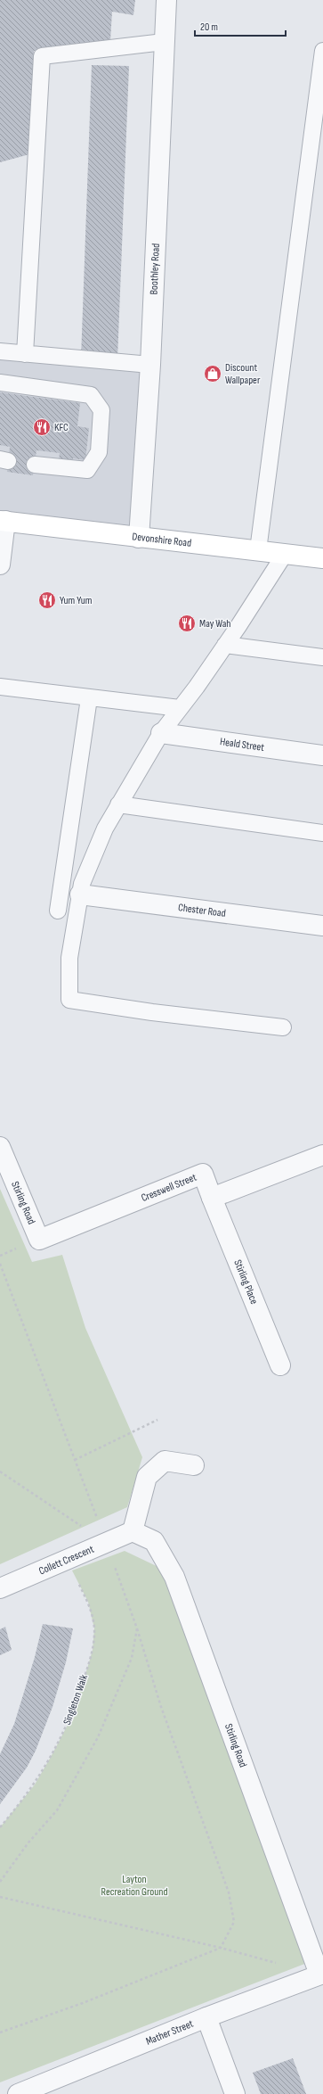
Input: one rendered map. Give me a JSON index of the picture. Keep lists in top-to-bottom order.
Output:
{
  "streets": {
    "main road": ["Devonshire Road"],
    "street": [
      "Boothley Road",
      "Heald Street",
      "Chester Road",
      "Cresswell Street",
      "Stirling Road",
      "Stirling Place",
      "Collett Crescent",
      "Mather Street"
    ],
    "path": ["Singleton Walk"]
  },
  "crossings": [
    ["Boothley Road", "Devonshire Road"],
    ["Cresswell Street", "Stirling Road"],
    ["Cresswell Street", "Stirling Place"],
    ["Stirling Road", "Collett Crescent"],
    ["Stirling Road", "Mather Street"],
    ["Collett Crescent", "Singleton Walk"]
  ],
  "parks": ["Layton Recreation Ground"],
  "places": {
    "shop": ["Discount Wallpaper"],
    "restaurant": ["KFC", "Yum Yum", "May Wah"]
  },
  "scale_bar": "20 m"
}
